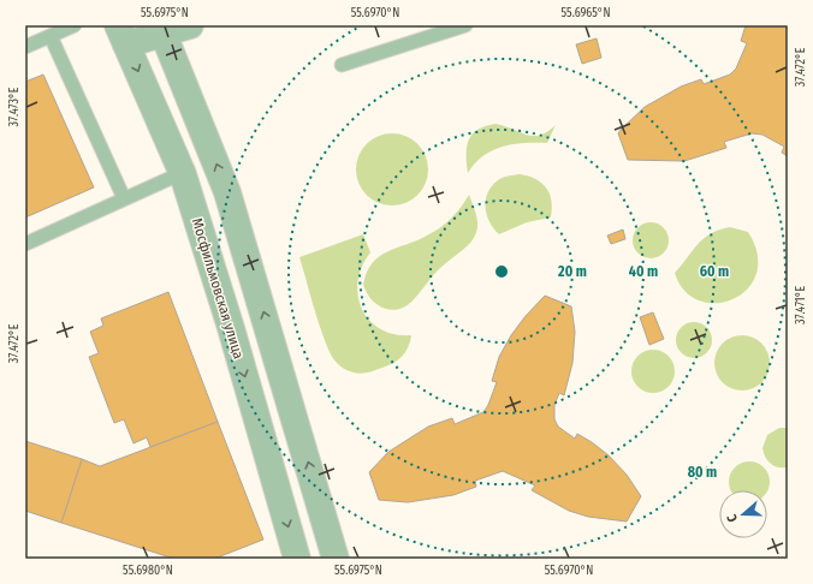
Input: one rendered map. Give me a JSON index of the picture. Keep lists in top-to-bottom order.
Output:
{
  "streets": {
    "street": ["Мосфильмовская улица"]
  },
  "north": "left",
  "coordinates": [
    "55.6975°N",
    "55.6970°N",
    "55.6965°N",
    "37.472°E",
    "37.473°E",
    "37.471°E",
    "55.6980°N"
  ],
  "rings": [
    "20 m",
    "40 m",
    "60 m",
    "80 m"
  ]
}
